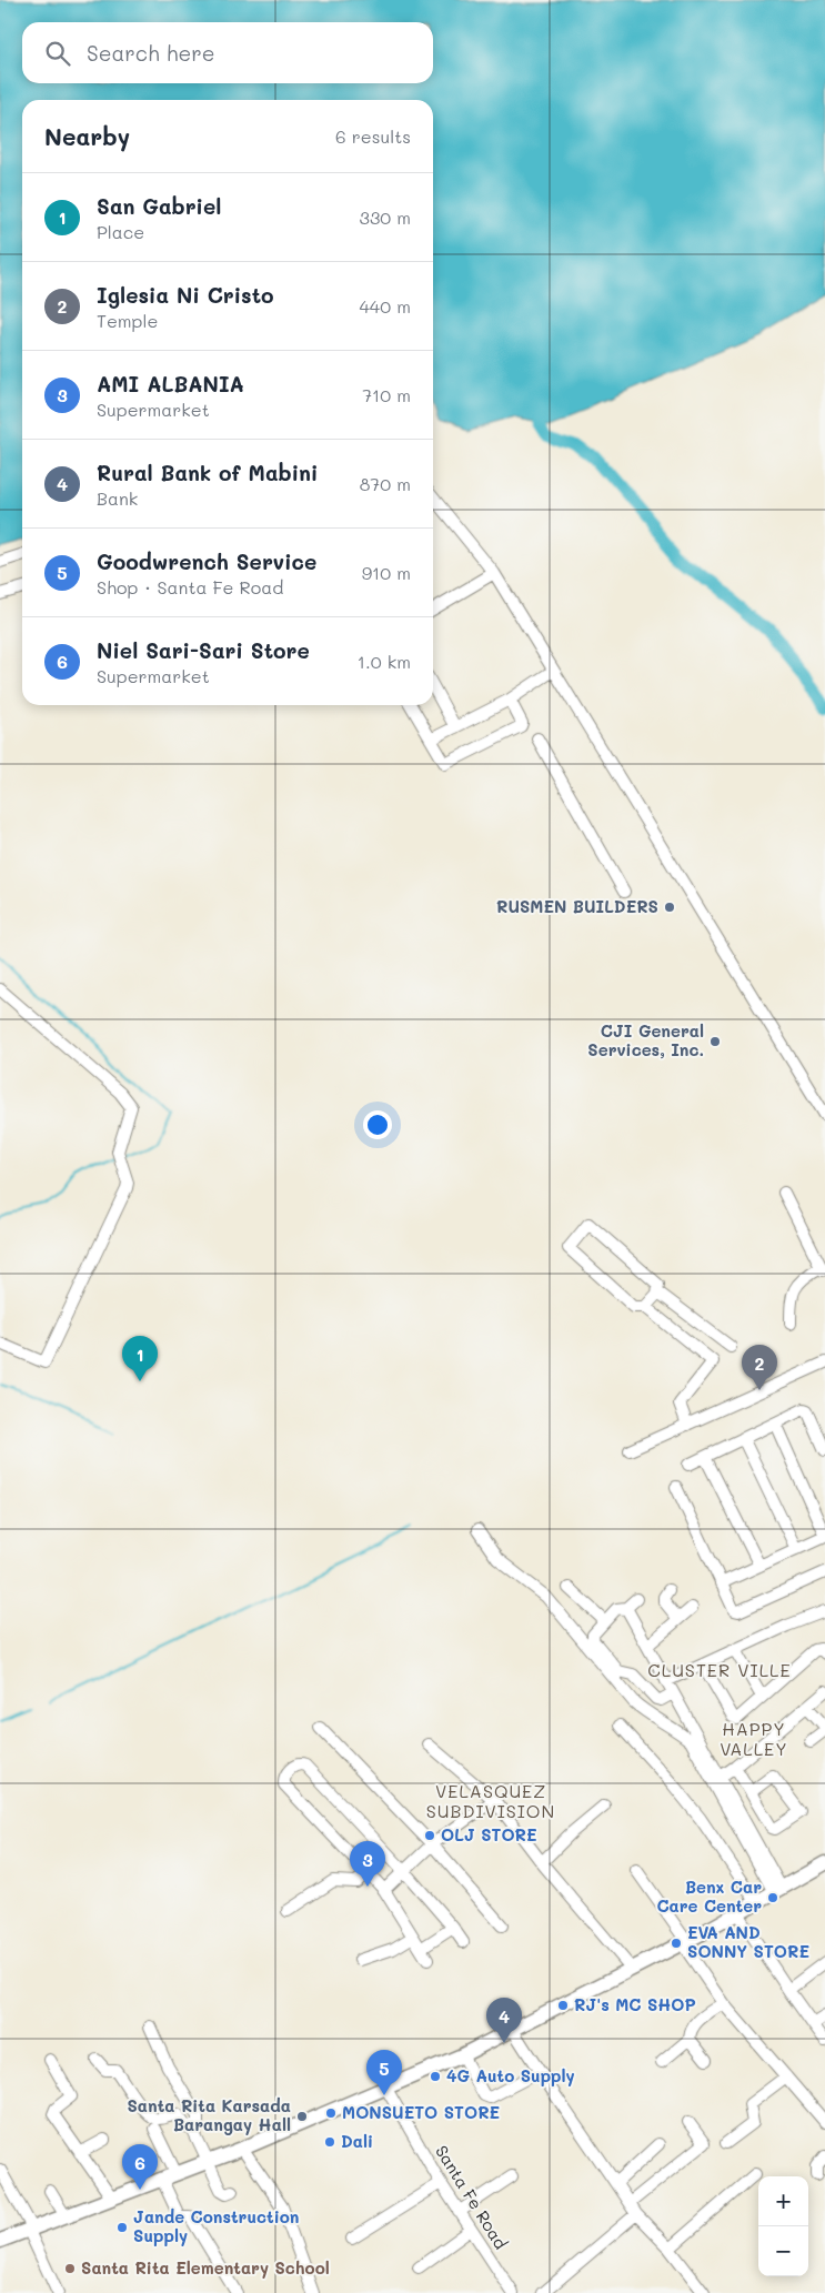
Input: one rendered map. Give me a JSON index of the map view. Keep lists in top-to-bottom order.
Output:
{
  "streets": {
    "street": ["Santa Fe Road"]
  },
  "districts": ["CLUSTER VILLE", "HAPPY VALLEY", "VELASQUEZ SUBDIVISION"],
  "places": [
    "RUSMEN BUILDERS",
    "CJI General Services, Inc.",
    "OLJ STORE",
    "Benx Car Care Center",
    "EVA AND SONNY STORE",
    "RJ's MC SHOP",
    "4G Auto Supply",
    "MONSUETO STORE",
    "Santa Rita Karsada Barangay Hall",
    "Dali",
    "Jande Construction Supply",
    "Santa Rita Elementary School"
  ],
  "page": {
    "search": "Search here",
    "heading": ["Nearby", "6 results"],
    "list": [
      {
        "mark": "1",
        "name": "San Gabriel",
        "note": "Place",
        "value": "330 m"
      },
      {
        "mark": "2",
        "name": "Iglesia Ni Cristo",
        "note": "Temple",
        "value": "440 m"
      },
      {
        "mark": "3",
        "name": "AMI ALBANIA",
        "note": "Supermarket",
        "value": "710 m"
      },
      {
        "mark": "4",
        "name": "Rural Bank of Mabini",
        "note": "Bank",
        "value": "870 m"
      },
      {
        "mark": "5",
        "name": "Goodwrench Service",
        "note": "Shop · Santa Fe Road",
        "value": "910 m"
      },
      {
        "mark": "6",
        "name": "Niel Sari-Sari Store",
        "note": "Supermarket",
        "value": "1.0 km"
      }
    ],
    "pins": [
      "1",
      "2",
      "3",
      "4",
      "5",
      "6"
    ],
    "map_buttons": ["+", "−"]
  }
}
